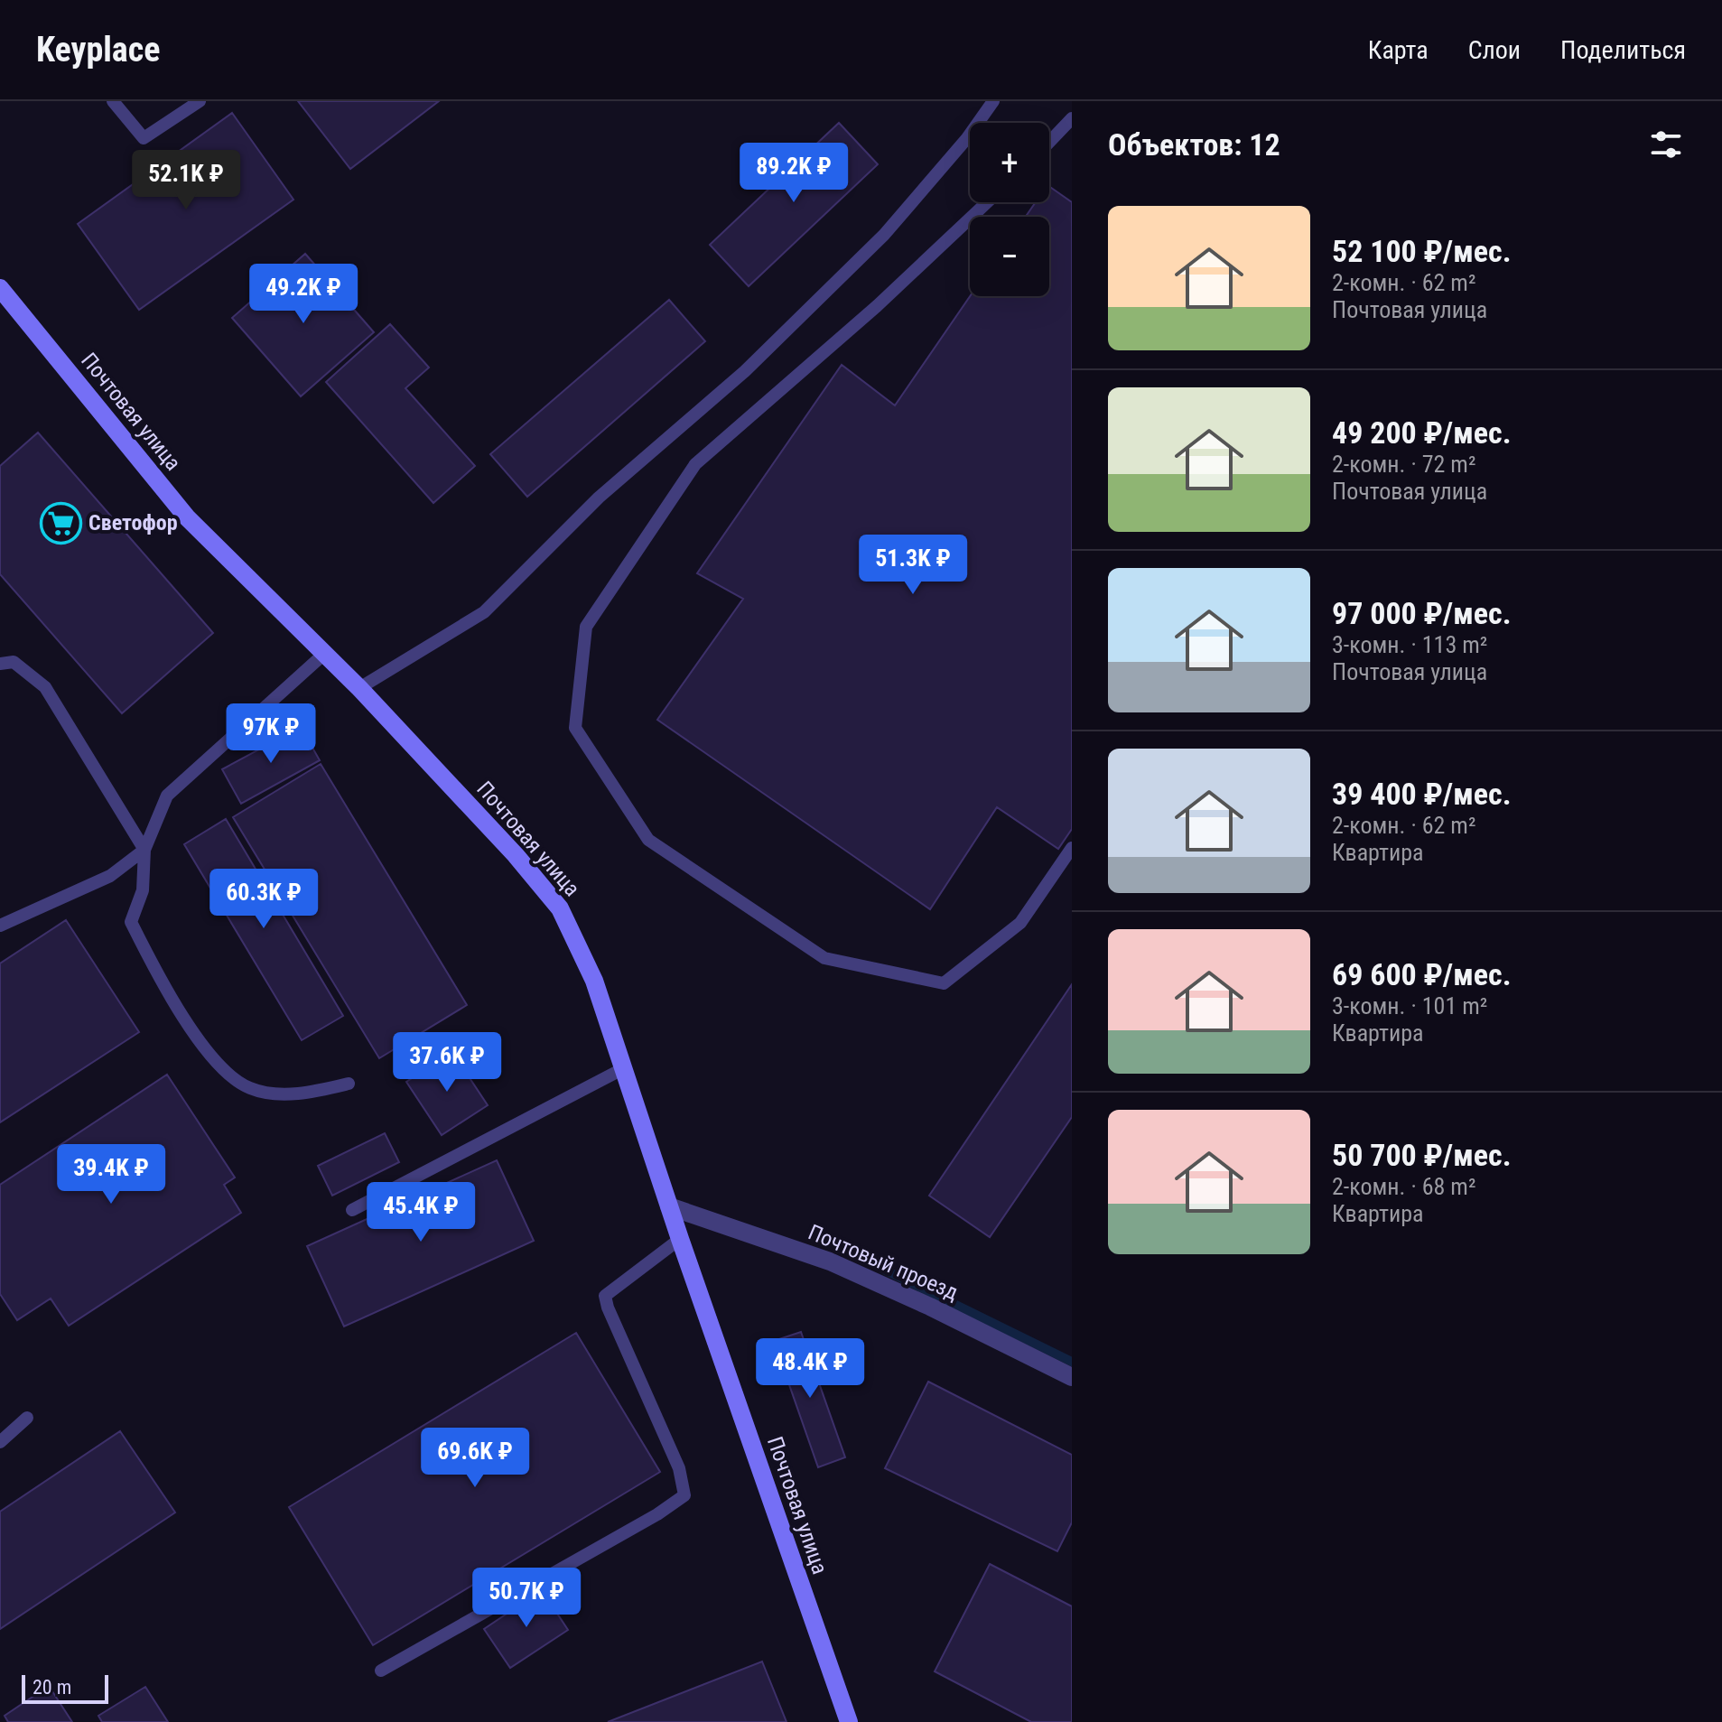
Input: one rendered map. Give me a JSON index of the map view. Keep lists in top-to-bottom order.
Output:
{
  "streets": {
    "street": ["Почтовая улица", "Почтовый проезд"]
  },
  "crossings": [
    ["Почтовая улица", "Почтовый проезд"]
  ],
  "places": {
    "supermarket": ["Светофор"]
  },
  "scale_bar": "20 m",
  "page": {
    "header": "Keyplace",
    "nav": ["Карта", "Слои", "Поделиться"],
    "heading": "Объектов: 12",
    "map_buttons": ["+", "−"],
    "price": [
      "89.2K ₽",
      "52.1K ₽",
      "49.2K ₽",
      "51.3K ₽",
      "97K ₽",
      "60.3K ₽",
      "37.6K ₽",
      "39.4K ₽",
      "45.4K ₽",
      "48.4K ₽",
      "69.6K ₽",
      "50.7K ₽"
    ],
    "list": [
      {
        "name": "52 100 ₽/мес.",
        "note": "2-комн. · 62 m² · Почтовая улица"
      },
      {
        "name": "49 200 ₽/мес.",
        "note": "2-комн. · 72 m² · Почтовая улица"
      },
      {
        "name": "97 000 ₽/мес.",
        "note": "3-комн. · 113 m² · Почтовая улица"
      },
      {
        "name": "39 400 ₽/мес.",
        "note": "2-комн. · 62 m² · Квартира"
      },
      {
        "name": "69 600 ₽/мес.",
        "note": "3-комн. · 101 m² · Квартира"
      },
      {
        "name": "50 700 ₽/мес.",
        "note": "2-комн. · 68 m² · Квартира"
      }
    ],
    "scale": "20 m"
  }
}
